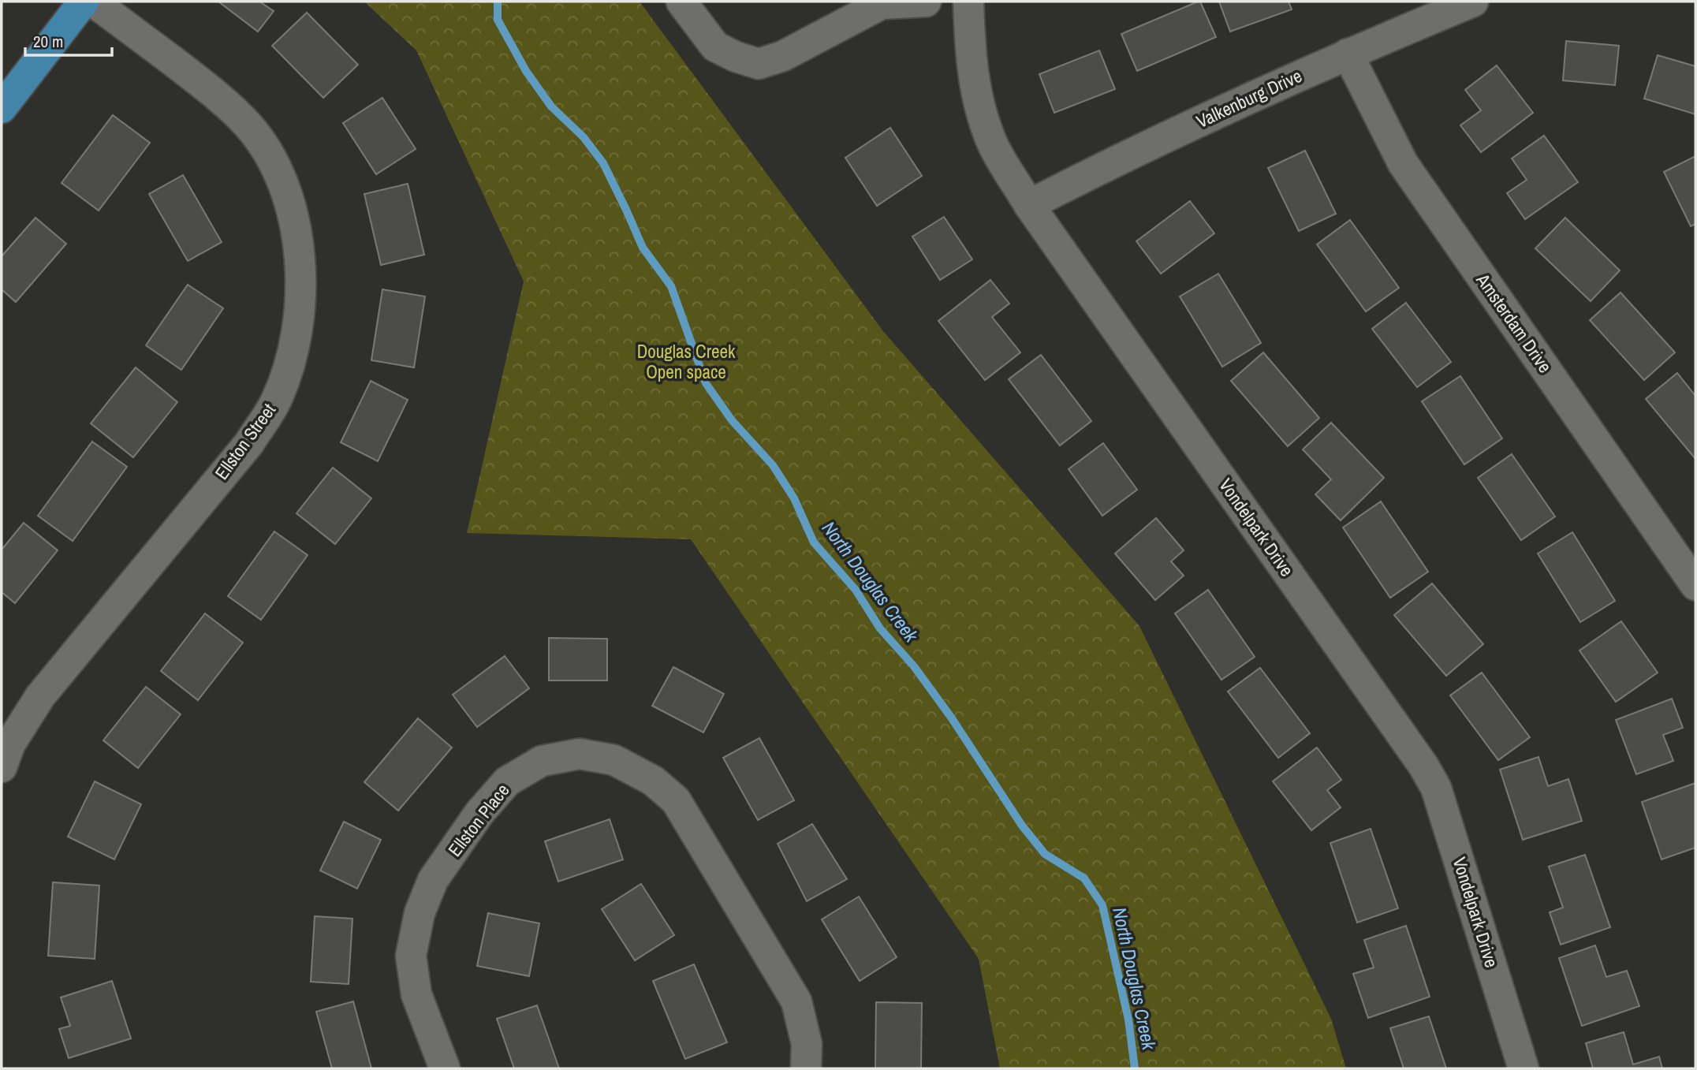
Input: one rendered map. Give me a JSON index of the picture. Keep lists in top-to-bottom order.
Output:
{
  "streets": {
    "street": [
      "Valkenburg Drive",
      "Amsterdam Drive",
      "Ellston Street",
      "Vondelpark Drive",
      "Ellston Place"
    ]
  },
  "crossings": [
    ["Valkenburg Drive", "Amsterdam Drive"],
    ["Valkenburg Drive", "Vondelpark Drive"]
  ],
  "water": ["North Douglas Creek"],
  "parks": ["Douglas Creek Open space"],
  "scale_bar": "20 m"
}
